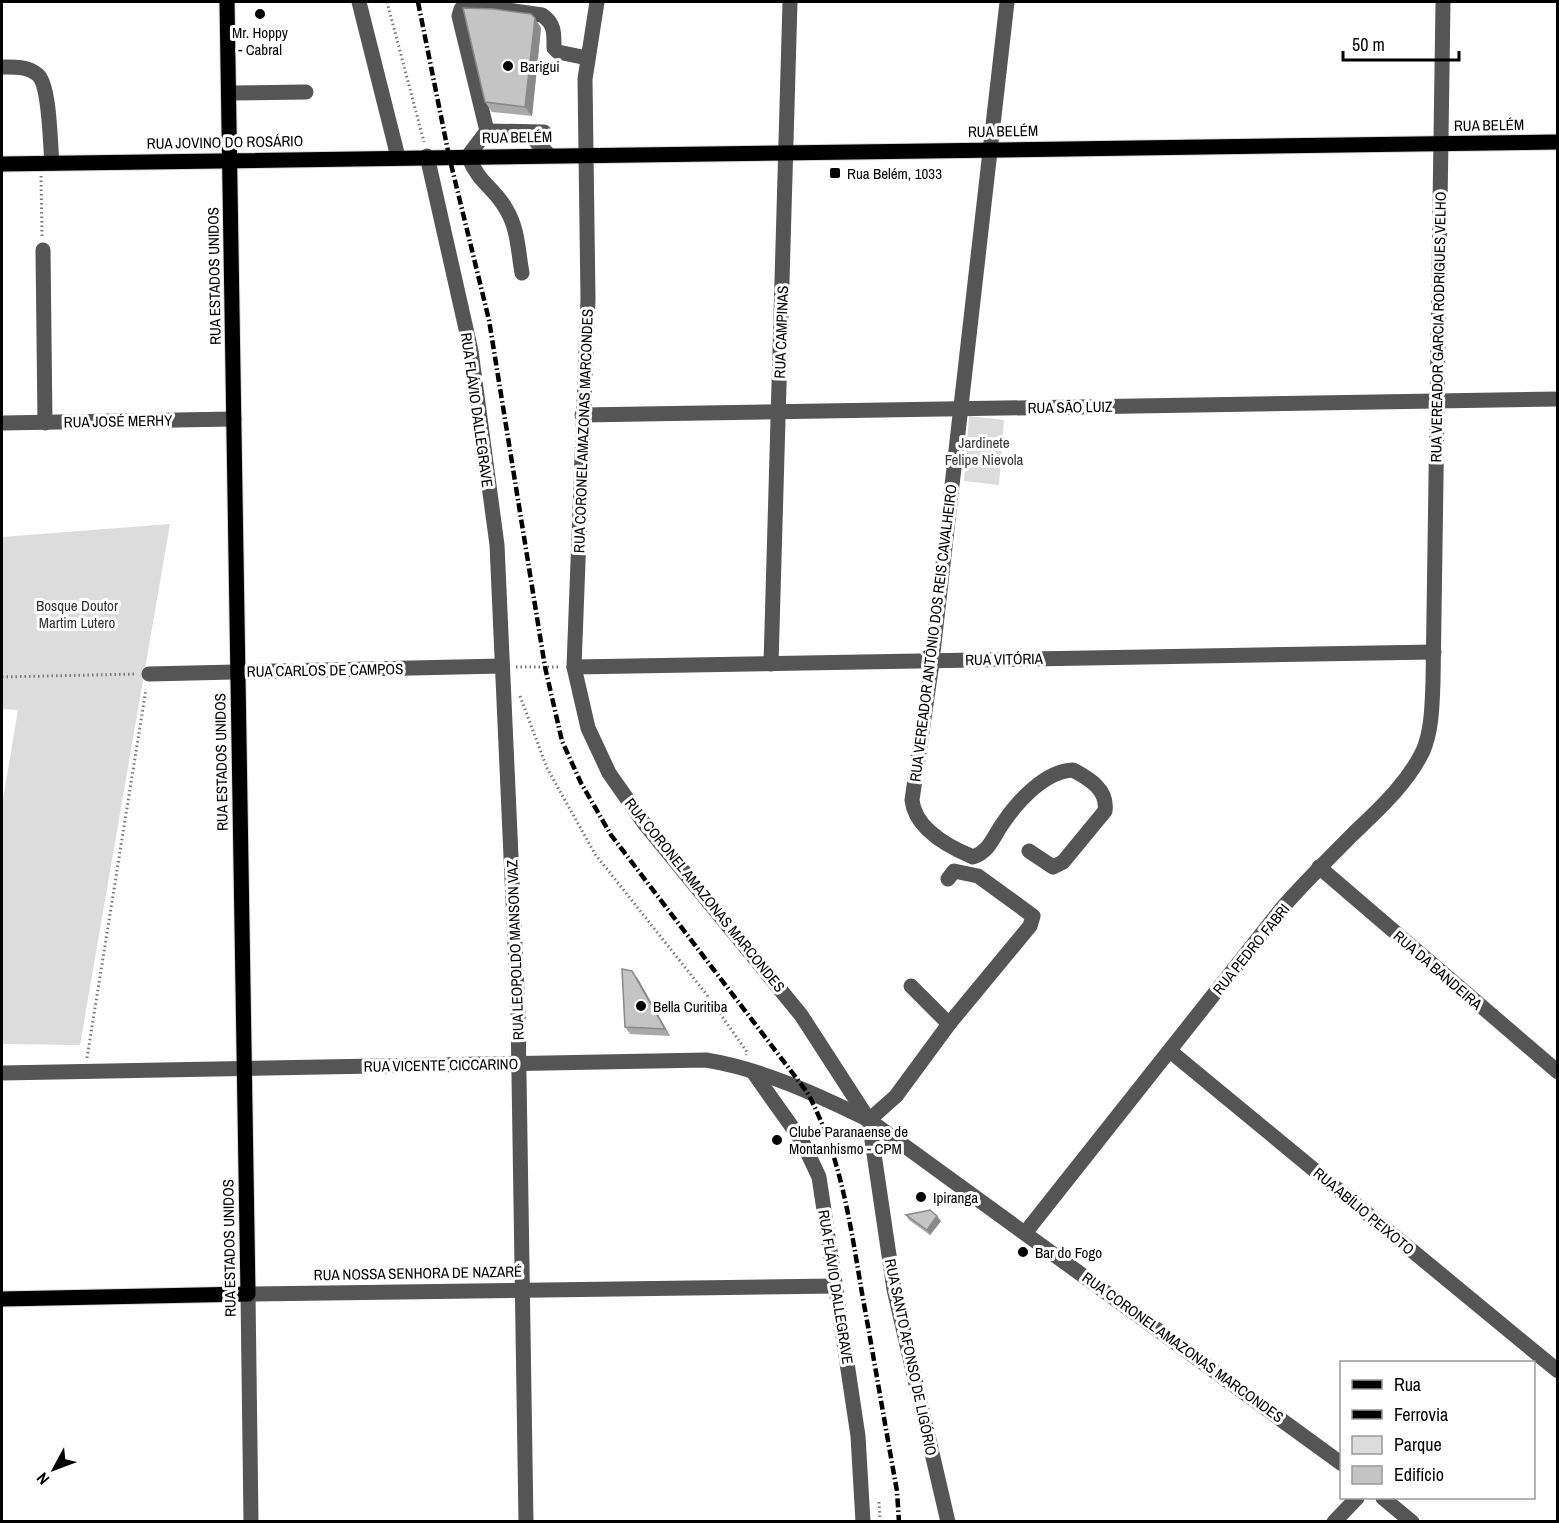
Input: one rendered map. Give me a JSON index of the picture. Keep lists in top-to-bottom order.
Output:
{
  "streets": {
    "main road": [
      "RUA BELÉM",
      "RUA JOVINO DO ROSÁRIO",
      "RUA ESTADOS UNIDOS",
      "RUA NOSSA SENHORA DE NAZARÉ"
    ],
    "street": [
      "RUA VEREADOR GARCIA RODRIGUES VELHO",
      "RUA CAMPINAS",
      "RUA SÃO LUIZ",
      "RUA FLÁVIO DALLEGRAVE",
      "RUA JOSÉ MERHY",
      "RUA CORONEL AMAZONAS MARCONDES",
      "RUA VEREADOR ANTÔNIO DOS REIS CAVALHEIRO",
      "RUA VITÓRIA",
      "RUA CARLOS DE CAMPOS",
      "RUA PEDRO FABRI",
      "RUA LEOPOLDO MANSON VAZ",
      "RUA DA BANDEIRA",
      "RUA VICENTE CICCARINO",
      "RUA ABÍLIO PEIXOTO",
      "RUA SANTO AFONSO DE LIGÓRIO"
    ]
  },
  "crossings": [
    ["RUA BELÉM", "RUA JOVINO DO ROSÁRIO"],
    ["RUA BELÉM", "RUA VEREADOR GARCIA RODRIGUES VELHO"],
    ["RUA BELÉM", "RUA CAMPINAS"],
    ["RUA BELÉM", "RUA CORONEL AMAZONAS MARCONDES"],
    ["RUA BELÉM", "RUA VEREADOR ANTÔNIO DOS REIS CAVALHEIRO"],
    ["RUA JOVINO DO ROSÁRIO", "RUA ESTADOS UNIDOS"],
    ["RUA JOVINO DO ROSÁRIO", "RUA FLÁVIO DALLEGRAVE"],
    ["RUA ESTADOS UNIDOS", "RUA JOSÉ MERHY"],
    ["RUA ESTADOS UNIDOS", "RUA CARLOS DE CAMPOS"],
    ["RUA ESTADOS UNIDOS", "RUA VICENTE CICCARINO"],
    ["RUA ESTADOS UNIDOS", "RUA NOSSA SENHORA DE NAZARÉ"],
    ["RUA VEREADOR GARCIA RODRIGUES VELHO", "RUA SÃO LUIZ"],
    ["RUA VEREADOR GARCIA RODRIGUES VELHO", "RUA VITÓRIA"],
    ["RUA VEREADOR GARCIA RODRIGUES VELHO", "RUA PEDRO FABRI"],
    ["RUA CAMPINAS", "RUA SÃO LUIZ"],
    ["RUA CAMPINAS", "RUA VITÓRIA"],
    ["RUA SÃO LUIZ", "RUA CORONEL AMAZONAS MARCONDES"],
    ["RUA SÃO LUIZ", "RUA VEREADOR ANTÔNIO DOS REIS CAVALHEIRO"],
    ["RUA FLÁVIO DALLEGRAVE", "RUA CARLOS DE CAMPOS"],
    ["RUA FLÁVIO DALLEGRAVE", "RUA LEOPOLDO MANSON VAZ"],
    ["RUA FLÁVIO DALLEGRAVE", "RUA VICENTE CICCARINO"],
    ["RUA FLÁVIO DALLEGRAVE", "RUA NOSSA SENHORA DE NAZARÉ"],
    ["RUA CORONEL AMAZONAS MARCONDES", "RUA VITÓRIA"],
    ["RUA CORONEL AMAZONAS MARCONDES", "RUA PEDRO FABRI"],
    ["RUA CORONEL AMAZONAS MARCONDES", "RUA VICENTE CICCARINO"],
    ["RUA CORONEL AMAZONAS MARCONDES", "RUA SANTO AFONSO DE LIGÓRIO"],
    ["RUA VEREADOR ANTÔNIO DOS REIS CAVALHEIRO", "RUA VITÓRIA"],
    ["RUA VITÓRIA", "RUA PEDRO FABRI"],
    ["RUA CARLOS DE CAMPOS", "RUA LEOPOLDO MANSON VAZ"],
    ["RUA PEDRO FABRI", "RUA DA BANDEIRA"],
    ["RUA PEDRO FABRI", "RUA ABÍLIO PEIXOTO"],
    ["RUA LEOPOLDO MANSON VAZ", "RUA VICENTE CICCARINO"],
    ["RUA LEOPOLDO MANSON VAZ", "RUA NOSSA SENHORA DE NAZARÉ"],
    ["RUA VICENTE CICCARINO", "RUA SANTO AFONSO DE LIGÓRIO"]
  ],
  "parks": ["Jardinete Felipe Nievola", "Bosque Doutor Martim Lutero"],
  "places": {
    "other": [
      "Mr. Hoppy - Cabral",
      "Barigui",
      "Bella Curitiba",
      "Clube Paranaense de Montanhismo - CPM",
      "Ipiranga",
      "Bar do Fogo"
    ],
    "transit": ["Rua Belém, 1033"]
  },
  "legend": [
    "Rua",
    "Ferrovia",
    "Parque",
    "Edifício"
  ],
  "scale_bar": "50 m",
  "north": "bottom left"
}
